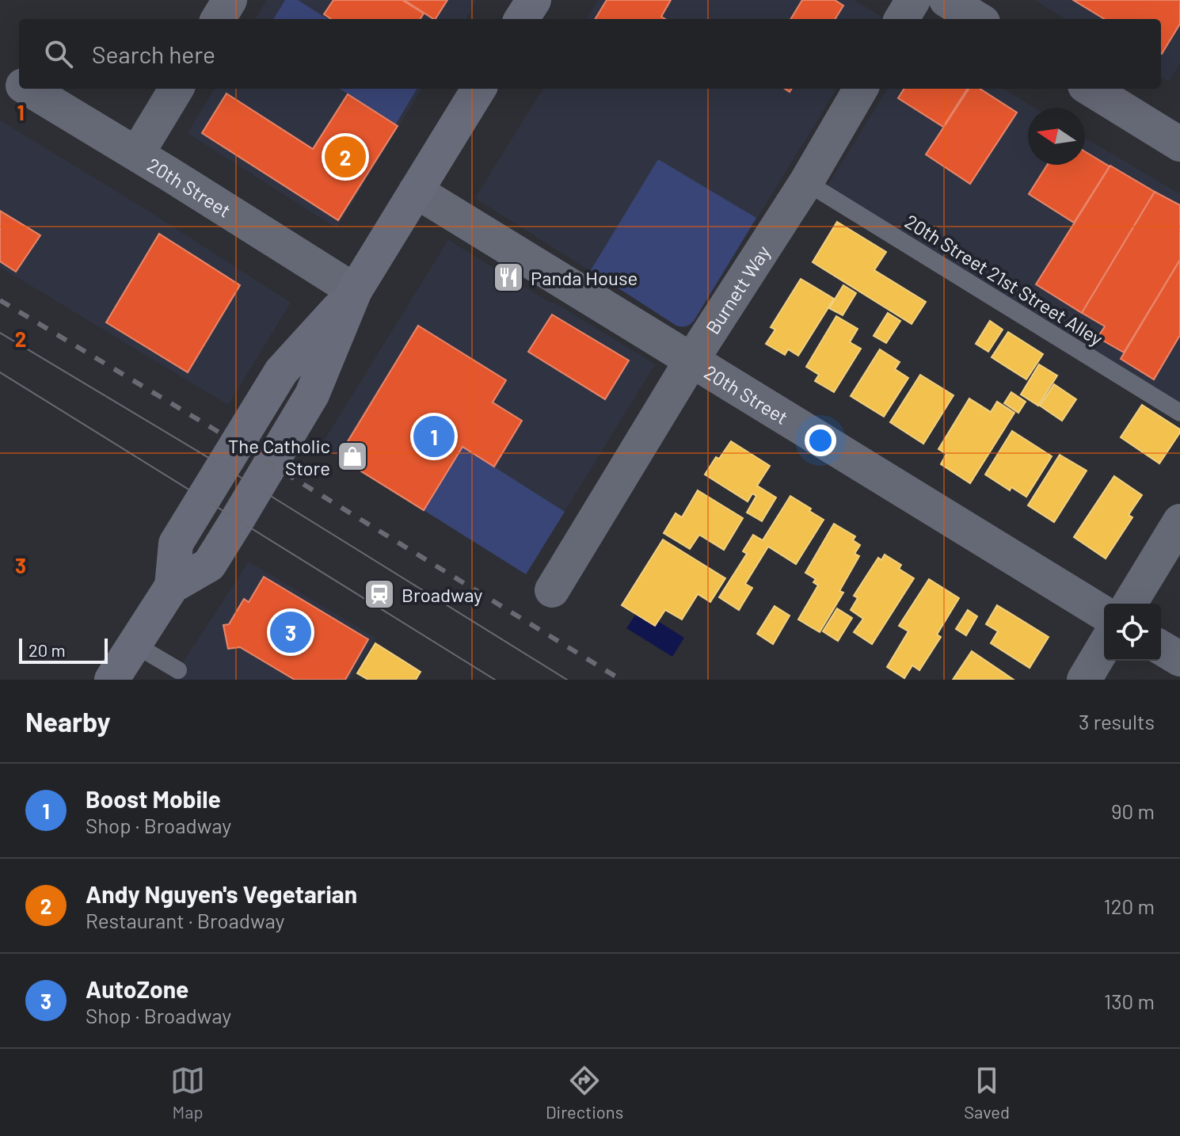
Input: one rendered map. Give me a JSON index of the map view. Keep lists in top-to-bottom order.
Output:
{
  "streets": {
    "street": ["20th Street", "Burnett Way"],
    "lane": ["20th Street 21st Street Alley"]
  },
  "crossings": [
    ["20th Street", "Burnett Way"],
    ["20th Street 21st Street Alley", "Burnett Way"]
  ],
  "places": {
    "restaurant": ["Panda House"],
    "shop": ["The Catholic Store"],
    "station": ["Broadway"]
  },
  "scale_bar": "20 m",
  "north": "left",
  "page": {
    "search": "Search here",
    "pins": ["2", "1", "3"],
    "scale": "20 m",
    "heading": ["Nearby", "3 results"],
    "list": [
      {
        "mark": "1",
        "name": "Boost Mobile",
        "note": "Shop · Broadway",
        "value": "90 m"
      },
      {
        "mark": "2",
        "name": "Andy Nguyen's Vegetarian",
        "note": "Restaurant · Broadway",
        "value": "120 m"
      },
      {
        "mark": "3",
        "name": "AutoZone",
        "note": "Shop · Broadway",
        "value": "130 m"
      }
    ],
    "nav": ["Map", "Directions", "Saved"]
  },
  "grid": {
    "rows": ["1", "2", "3"]
  }
}
